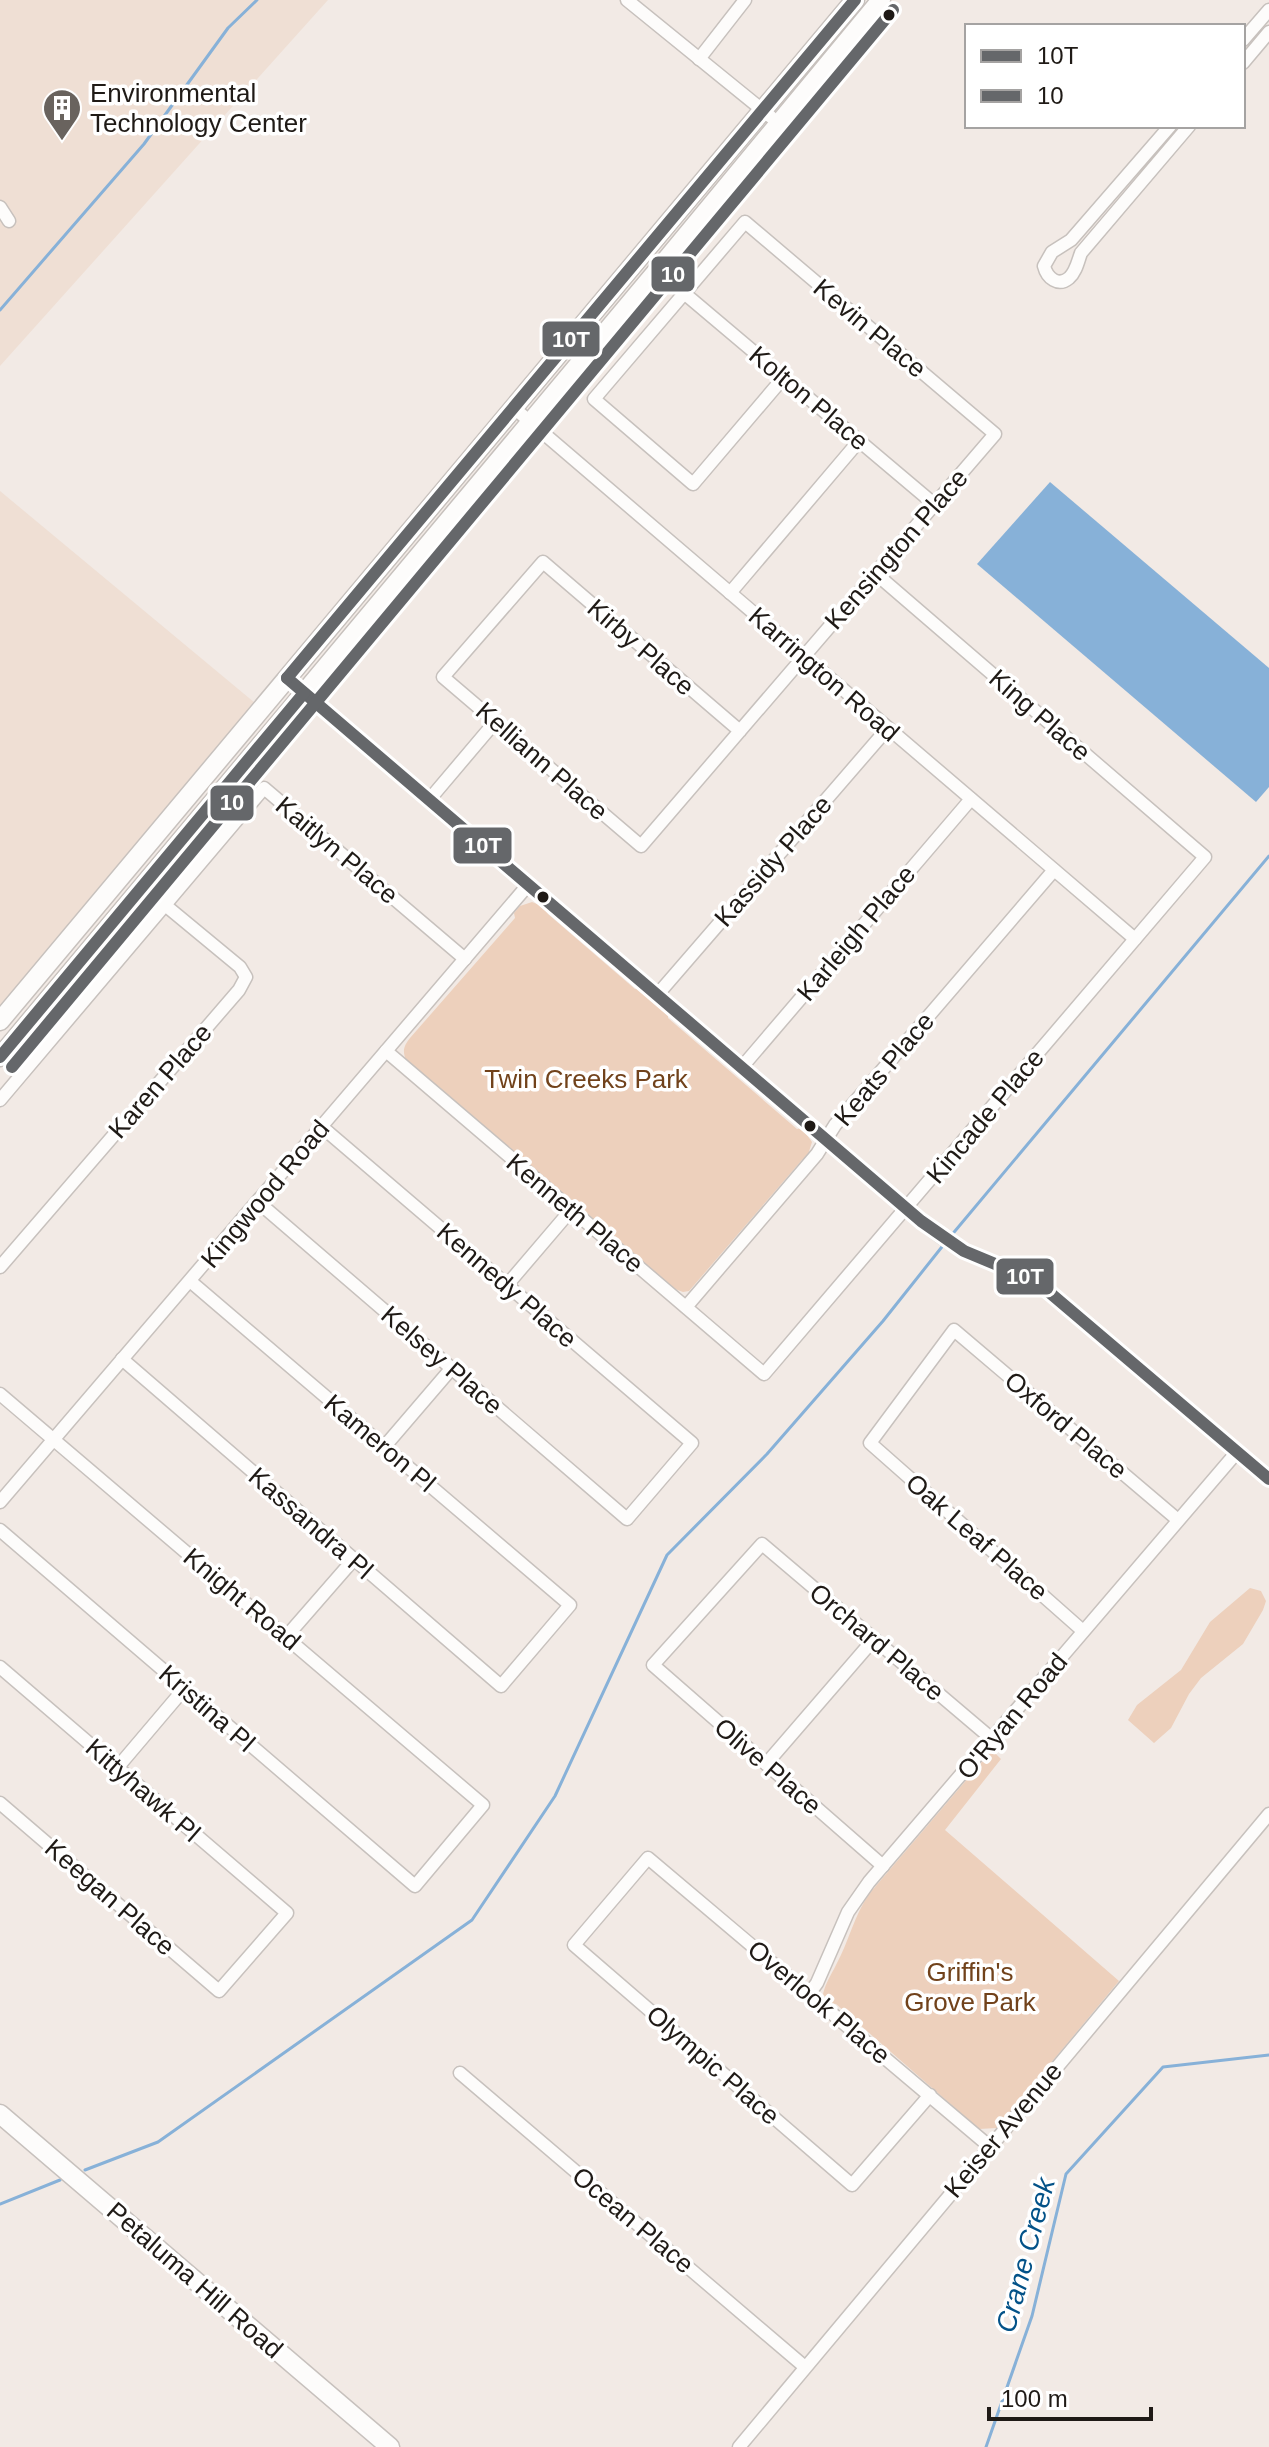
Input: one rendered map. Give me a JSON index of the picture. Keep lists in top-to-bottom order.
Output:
{
  "streets": {
    "main road": ["Petaluma Hill Road"],
    "street": [
      "Kevin Place",
      "Kolton Place",
      "Kensington Place",
      "Kirby Place",
      "Karrington Road",
      "King Place",
      "Kelliann Place",
      "Kaitlyn Place",
      "Kassidy Place",
      "Karleigh Place",
      "Keats Place",
      "Karen Place",
      "Kincade Place",
      "Kingwood Road",
      "Kenneth Place",
      "Kennedy Place",
      "Kelsey Place",
      "Oxford Place",
      "Kameron Pl",
      "Kassandra Pl",
      "Oak Leaf Place",
      "Knight Road",
      "Orchard Place",
      "Kristina Pl",
      "O'Ryan Road",
      "Olive Place",
      "Kittyhawk Pl",
      "Keegan Place",
      "Overlook Place",
      "Olympic Place",
      "Keiser Avenue",
      "Ocean Place"
    ]
  },
  "crossings": [
    ["Kevin Place", "Kolton Place"],
    ["Kevin Place", "Kensington Place"],
    ["Kolton Place", "Kensington Place"],
    ["Kensington Place", "Kirby Place"],
    ["Kensington Place", "Karrington Road"],
    ["Kensington Place", "King Place"],
    ["Kensington Place", "Kelliann Place"],
    ["Kirby Place", "Kelliann Place"],
    ["Karrington Road", "Kassidy Place"],
    ["Karrington Road", "Karleigh Place"],
    ["Karrington Road", "Keats Place"],
    ["Karrington Road", "Kincade Place"],
    ["King Place", "Kincade Place"],
    ["Kaitlyn Place", "Karen Place"],
    ["Kaitlyn Place", "Kingwood Road"],
    ["Keats Place", "Kenneth Place"],
    ["Kincade Place", "Kenneth Place"],
    ["Kingwood Road", "Kenneth Place"],
    ["Kingwood Road", "Kennedy Place"],
    ["Kingwood Road", "Kelsey Place"],
    ["Kingwood Road", "Kameron Pl"],
    ["Kingwood Road", "Kassandra Pl"],
    ["Kingwood Road", "Knight Road"],
    ["Kennedy Place", "Kelsey Place"],
    ["Oxford Place", "Oak Leaf Place"],
    ["Oxford Place", "O'Ryan Road"],
    ["Kameron Pl", "Kassandra Pl"],
    ["Oak Leaf Place", "O'Ryan Road"],
    ["Knight Road", "Kristina Pl"],
    ["Orchard Place", "O'Ryan Road"],
    ["Orchard Place", "Olive Place"],
    ["O'Ryan Road", "Olive Place"],
    ["O'Ryan Road", "Overlook Place"],
    ["Kittyhawk Pl", "Keegan Place"],
    ["Overlook Place", "Olympic Place"],
    ["Overlook Place", "Keiser Avenue"],
    ["Keiser Avenue", "Ocean Place"]
  ],
  "water": ["Crane Creek"],
  "parks": ["Twin Creeks Park", "Griffin's Grove Park"],
  "places": {
    "building": ["Environmental Technology Center"]
  },
  "lines": ["transit line 10T", "transit line 10"],
  "legend": ["10T", "10"],
  "scale_bar": "100 m"
}
